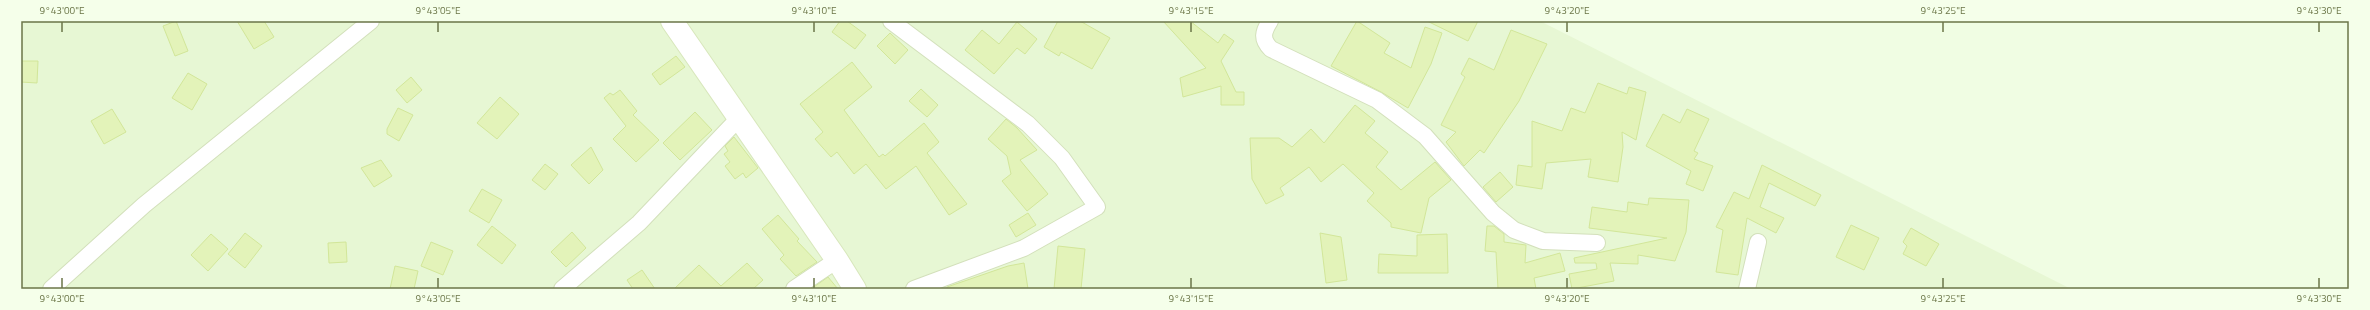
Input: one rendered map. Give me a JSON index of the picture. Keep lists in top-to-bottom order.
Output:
{
  "coordinates": [
    "9°43'00\"E",
    "9°43'05\"E",
    "9°43'10\"E",
    "9°43'15\"E",
    "9°43'20\"E",
    "9°43'25\"E",
    "9°43'30\"E"
  ]
}
